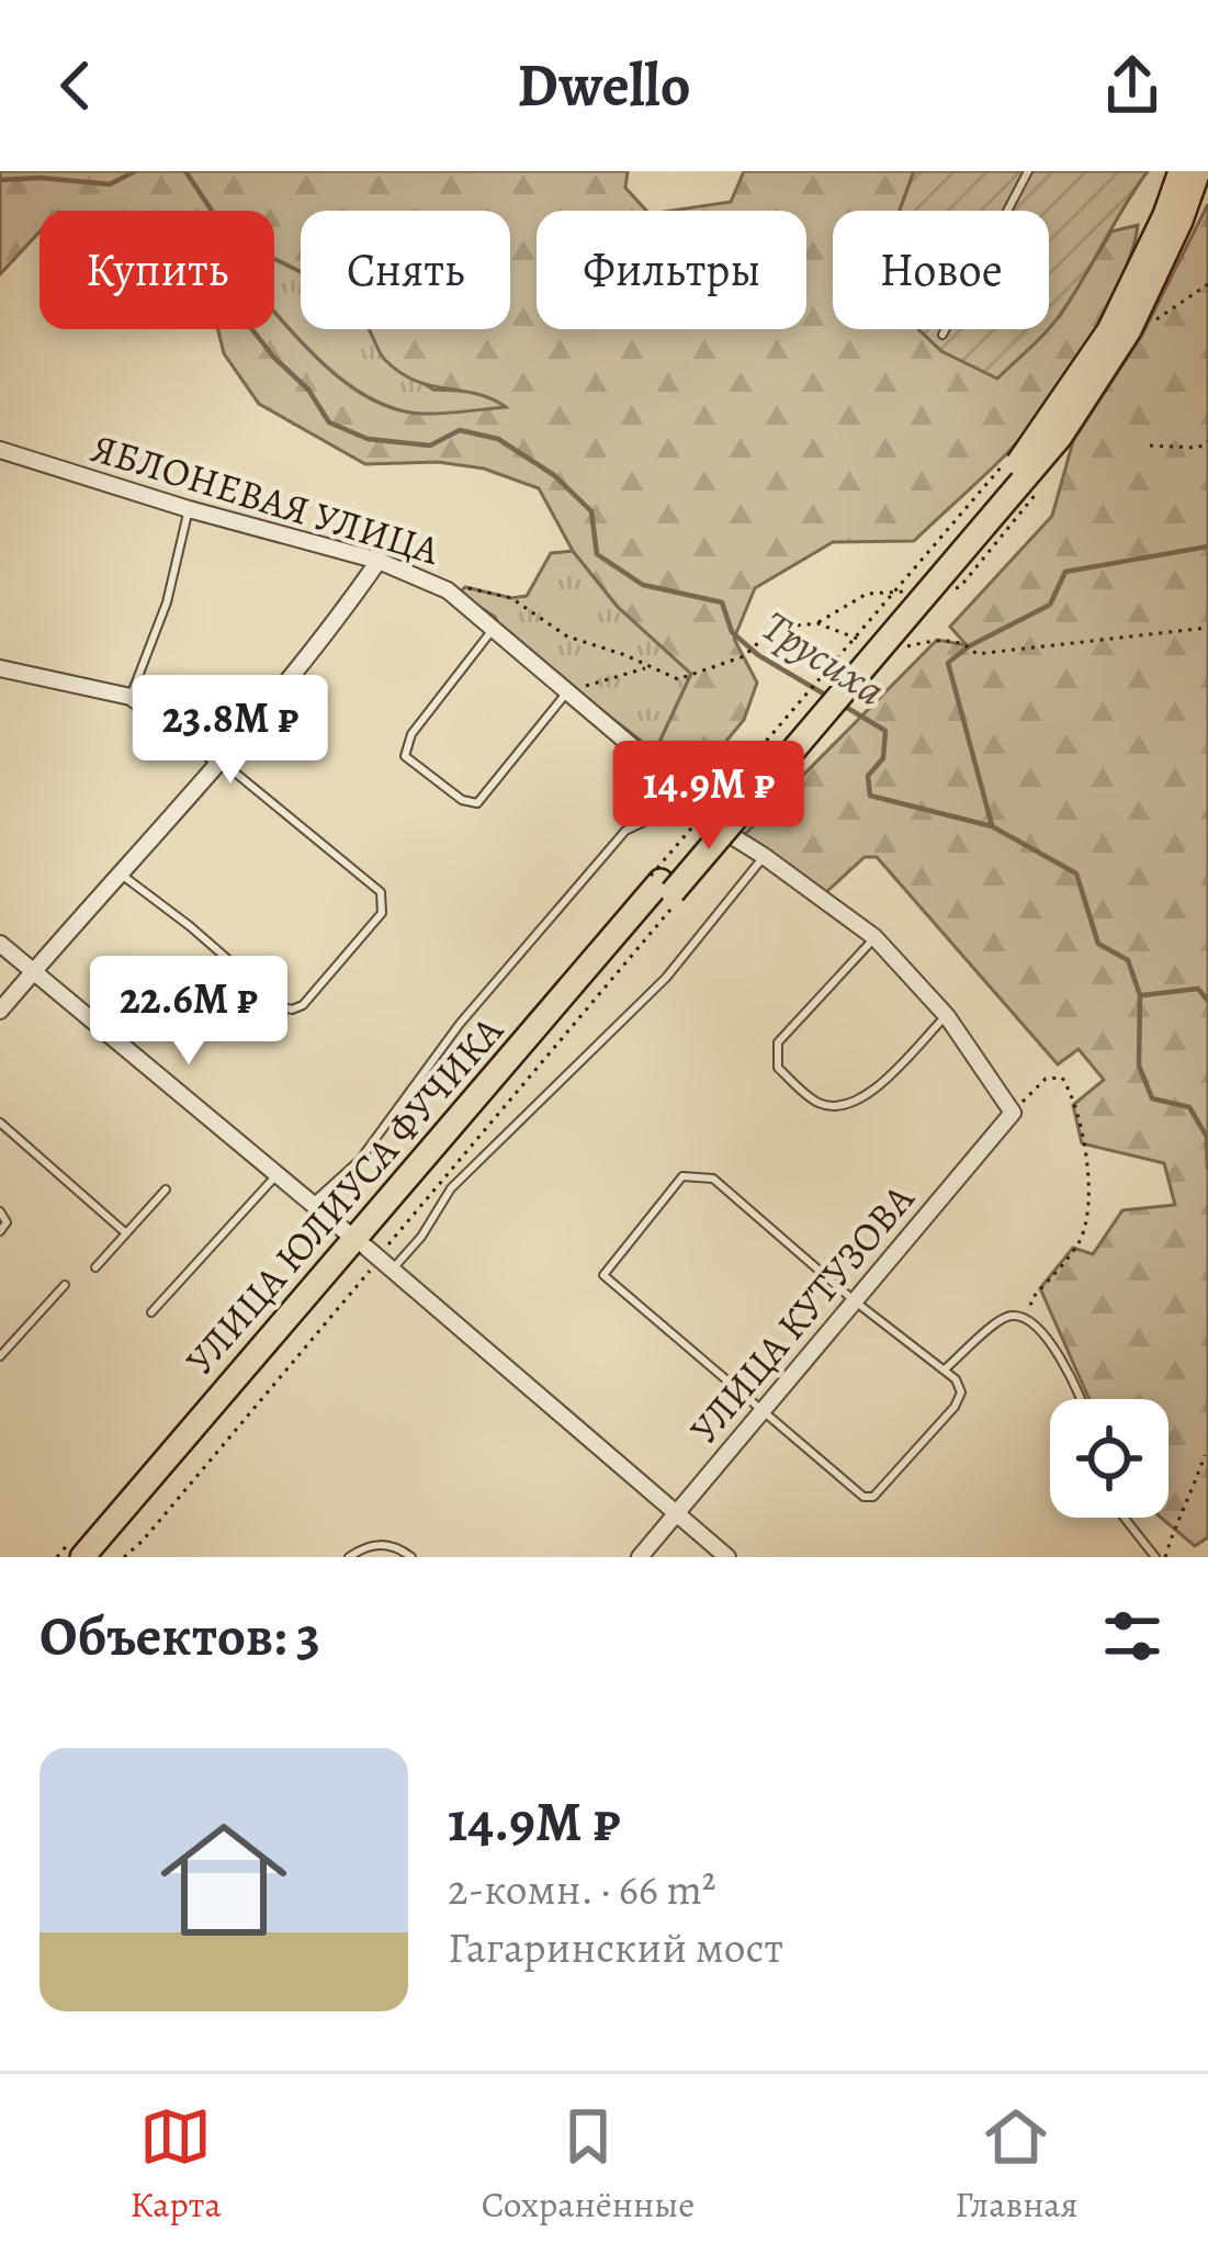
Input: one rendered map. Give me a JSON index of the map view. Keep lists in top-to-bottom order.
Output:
{
  "streets": {
    "main road": ["УЛИЦА ЮЛИУСА ФУЧИКА"],
    "street": ["ЯБЛОНЕВАЯ УЛИЦА", "УЛИЦА КУТУЗОВА"]
  },
  "crossings": [
    ["ЯБЛОНЕВАЯ УЛИЦА", "УЛИЦА КУТУЗОВА"]
  ],
  "water": ["Трусиха"],
  "page": {
    "header": "Dwello",
    "chip": [
      "Купить",
      "Снять",
      "Фильтры",
      "Новое"
    ],
    "price": ["23.8M ₽", "14.9M ₽", "22.6M ₽"],
    "heading": "Объектов: 3",
    "list": [
      {
        "name": "14.9M ₽",
        "note": "2-комн. · 66 m² · Гагаринский мост"
      }
    ],
    "tabs": ["Карта", "Сохранённые", "Главная"]
  }
}
